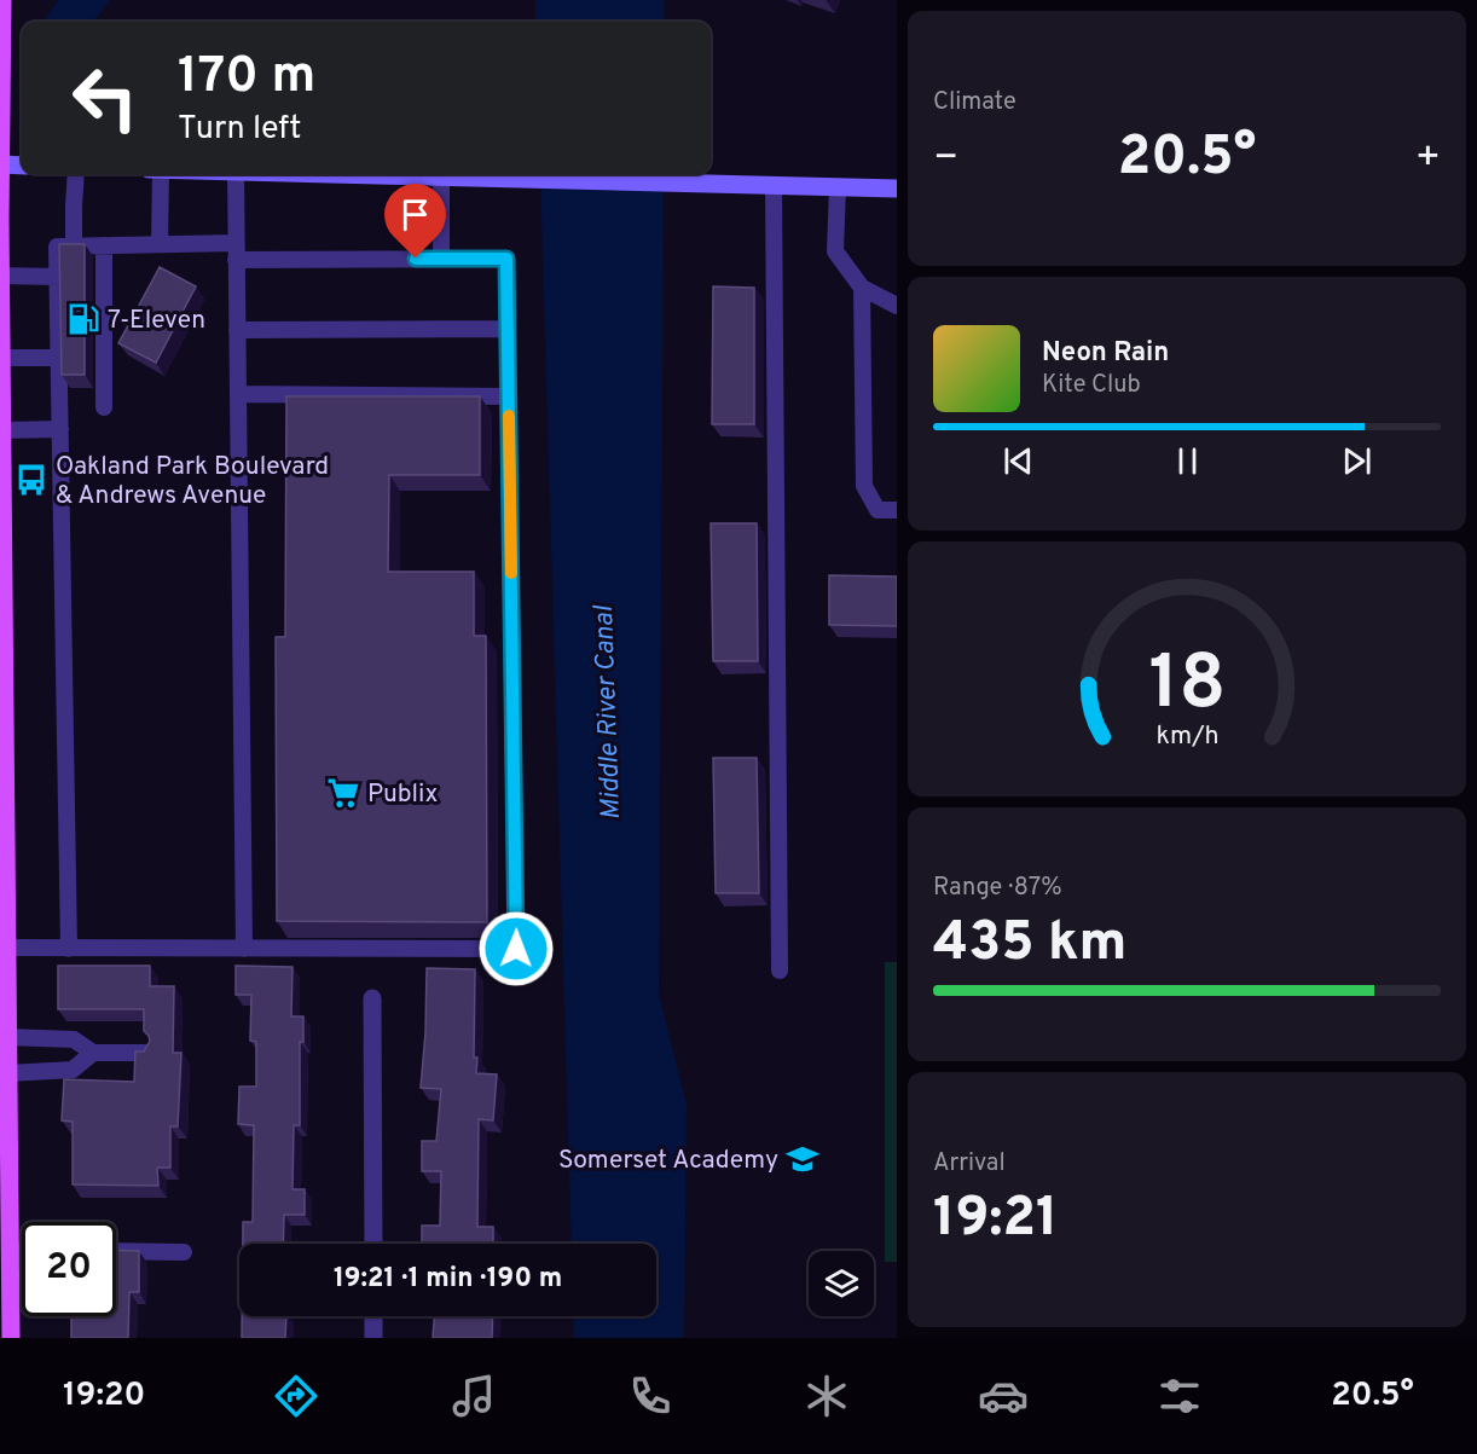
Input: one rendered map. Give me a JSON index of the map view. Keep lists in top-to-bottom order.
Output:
{
  "water": ["Middle River Canal"],
  "places": {
    "fuel station": ["7-Eleven"],
    "bus stop": ["Oakland Park Boulevard & Andrews Avenue"],
    "supermarket": ["Publix"],
    "school or university": ["Somerset Academy"]
  },
  "page": {
    "tile": [
      "Climate",
      ["Range · 87%", "435 km"],
      ["Arrival", "19:21"]
    ],
    "turn": ["170 m", "Turn left"],
    "heat": ["−", "20.5°", "+"],
    "song": ["Neon Rain", "Kite Club"],
    "limit": "20",
    "trip": "19:21 · 1 min · 190 m",
    "tabs": ["19:20", "20.5°"],
    "gauge": ["18", "km/h"]
  }
}
